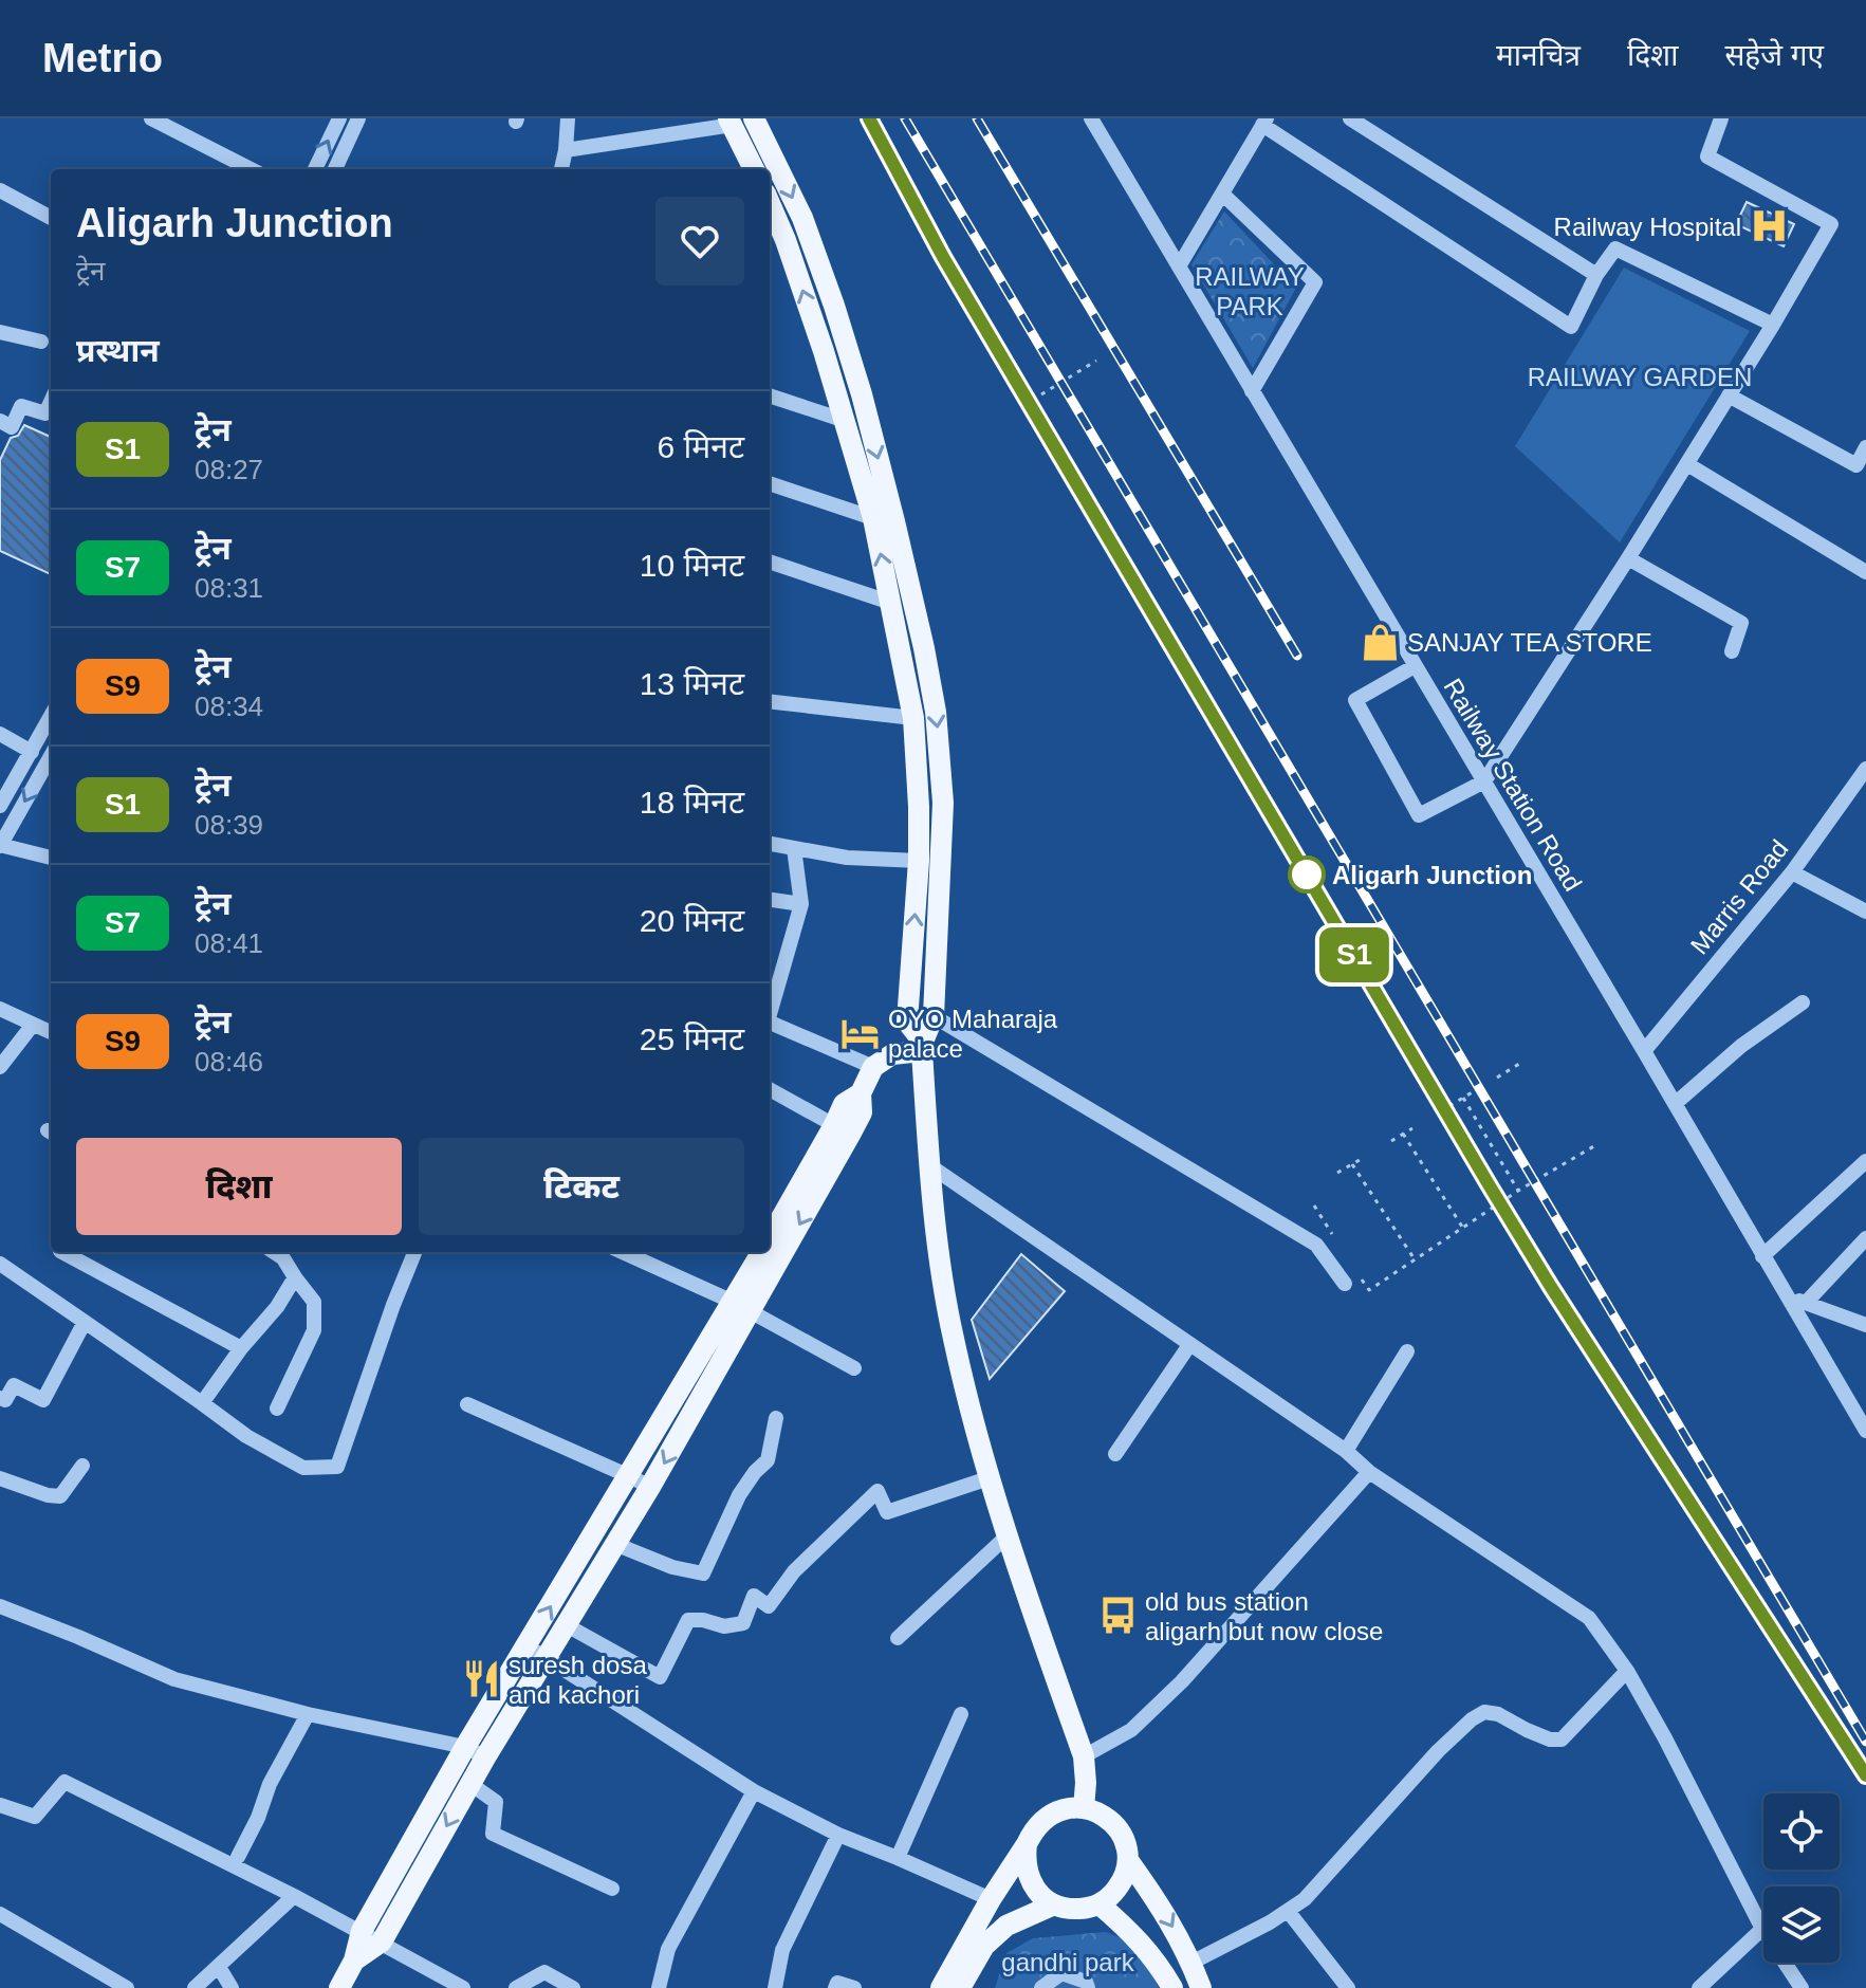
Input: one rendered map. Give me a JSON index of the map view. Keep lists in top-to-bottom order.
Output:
{
  "streets": {
    "street": ["Railway Station Road", "Marris Road"]
  },
  "crossings": [
    ["Railway Station Road", "Marris Road"]
  ],
  "parks": ["RAILWAY PARK", "RAILWAY GARDEN", "gandhi park"],
  "places": {
    "hospital": ["Railway Hospital"],
    "shop": ["SANJAY TEA STORE"],
    "other": ["Aligarh Junction"],
    "hotel": ["OYO Maharaja palace"],
    "bus stop": ["old bus station aligarh but now close"],
    "restaurant": ["suresh dosa and kachori"]
  },
  "page": {
    "header": "Metrio",
    "nav": ["मानचित्र", "दिशा", "सहेजे गए"],
    "on_map": "S1",
    "heading": [
      ["Aligarh Junction", "ट्रेन"],
      "प्रस्थान"
    ],
    "list": [
      {
        "mark": "S1",
        "name": "ट्रेन",
        "note": "08:27",
        "value": "6 मिनट"
      },
      {
        "mark": "S7",
        "name": "ट्रेन",
        "note": "08:31",
        "value": "10 मिनट"
      },
      {
        "mark": "S9",
        "name": "ट्रेन",
        "note": "08:34",
        "value": "13 मिनट"
      },
      {
        "mark": "S1",
        "name": "ट्रेन",
        "note": "08:39",
        "value": "18 मिनट"
      },
      {
        "mark": "S7",
        "name": "ट्रेन",
        "note": "08:41",
        "value": "20 मिनट"
      },
      {
        "mark": "S9",
        "name": "ट्रेन",
        "note": "08:46",
        "value": "25 मिनट"
      }
    ],
    "buttons": ["दिशा", "टिकट"]
  }
}
